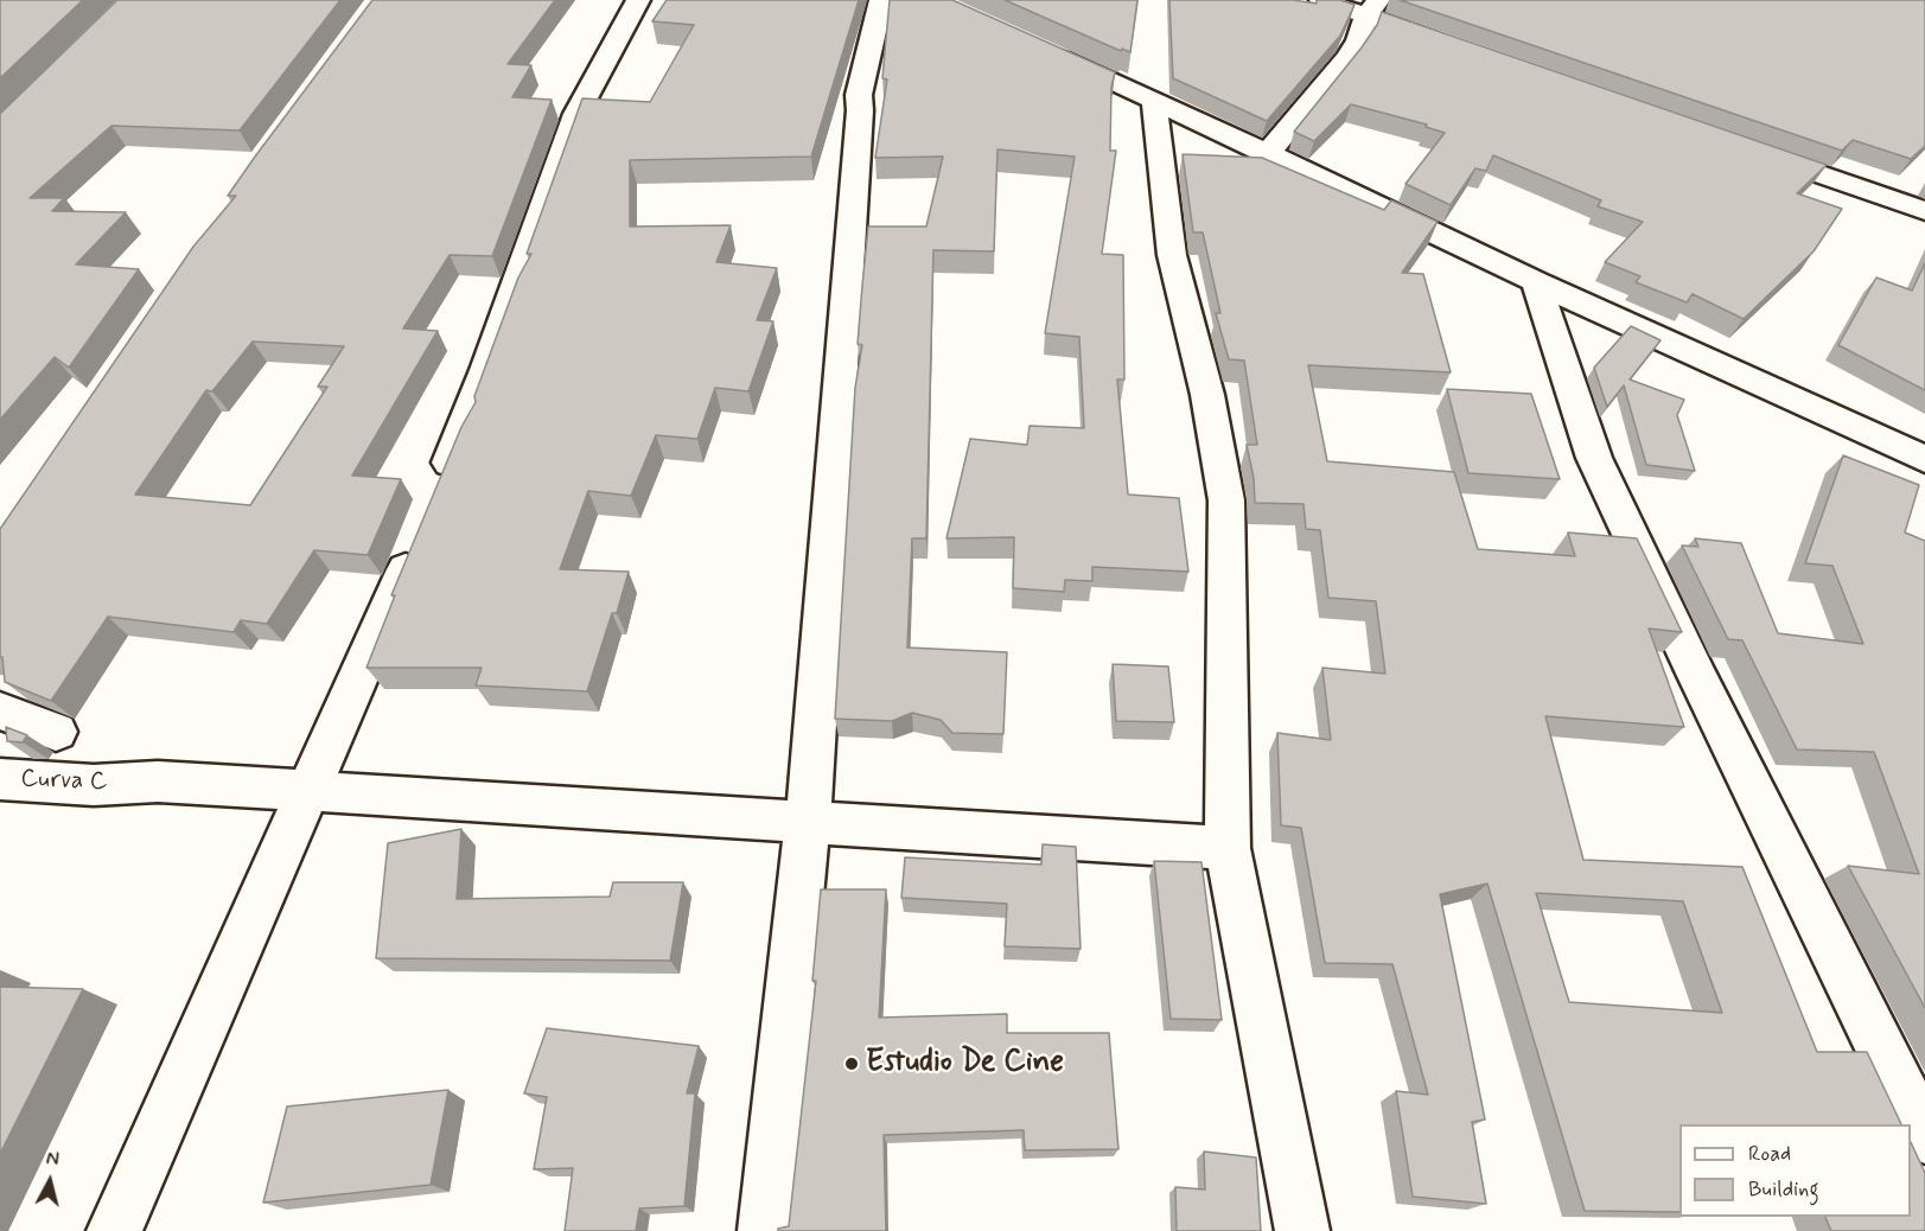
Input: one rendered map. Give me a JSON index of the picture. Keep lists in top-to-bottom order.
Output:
{
  "streets": {
    "street": ["Curva C"]
  },
  "places": ["Estudio De Cine"],
  "legend": ["Road", "Building"],
  "north": "top"
}
